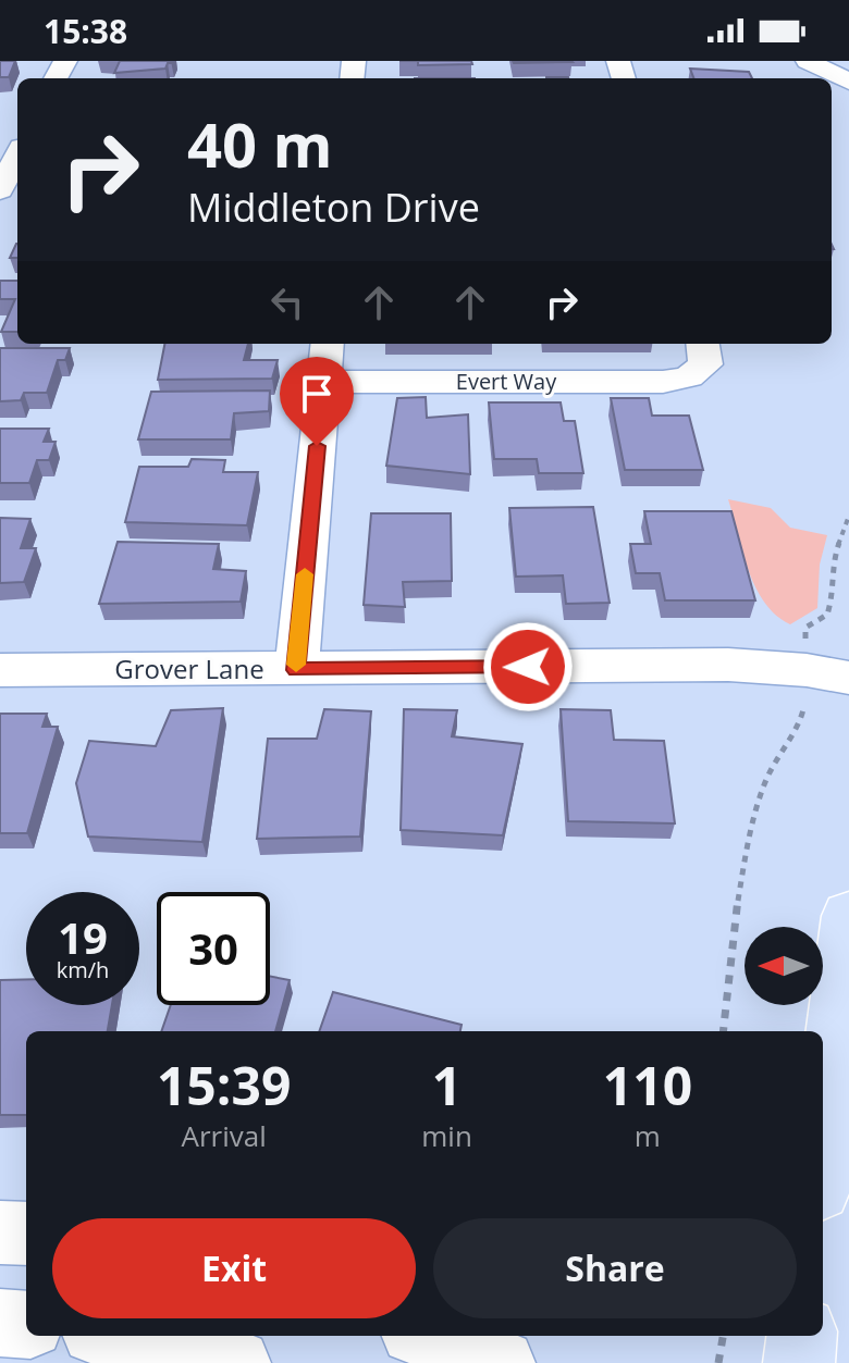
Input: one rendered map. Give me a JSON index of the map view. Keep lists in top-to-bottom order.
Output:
{
  "streets": {
    "street": ["Evert Way", "Grover Lane"]
  },
  "north": "left",
  "page": {
    "status": "15:38",
    "turn": ["40 m", "Middleton Drive"],
    "speed": "19 km/h",
    "limit": "30",
    "eta": [
      "15:39",
      "Arrival",
      "1",
      "min",
      "110",
      "m"
    ],
    "buttons": ["Exit", "Share"]
  }
}
